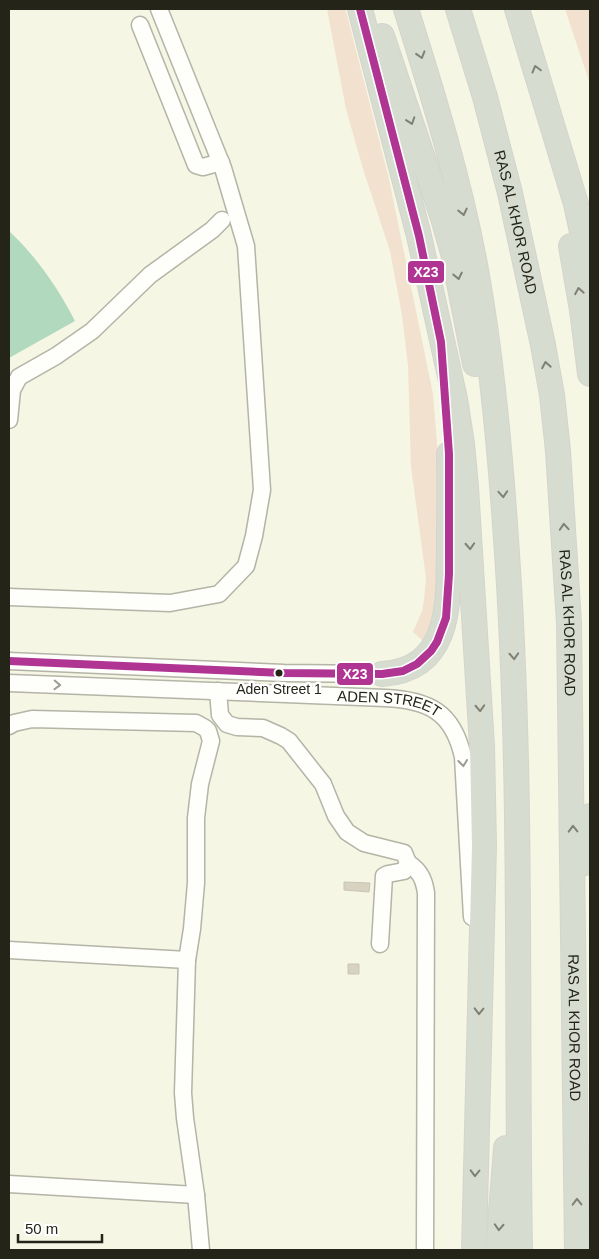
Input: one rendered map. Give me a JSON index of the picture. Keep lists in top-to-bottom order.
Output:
{
  "streets": {
    "highway": ["RAS AL KHOR ROAD"],
    "street": ["ADEN STREET"]
  },
  "places": ["Aden Street 1"],
  "lines": ["transit line X23"],
  "scale_bar": "50 m"
}
